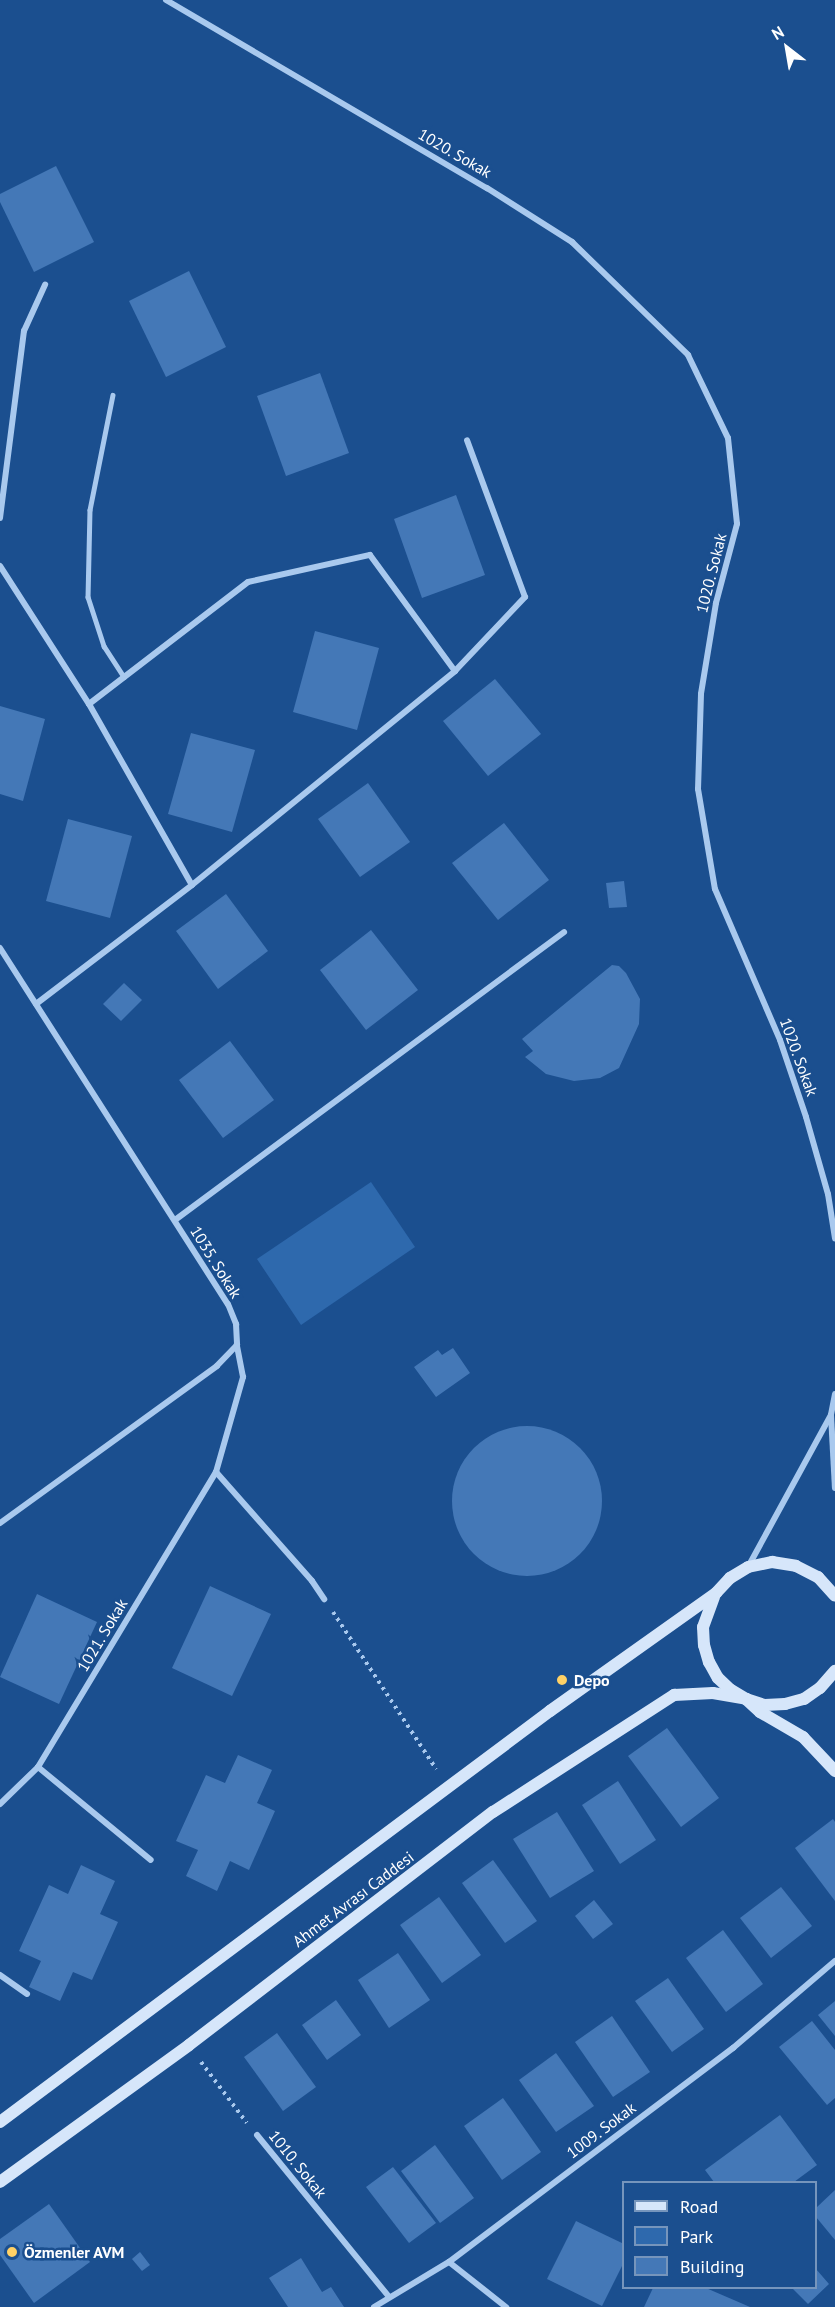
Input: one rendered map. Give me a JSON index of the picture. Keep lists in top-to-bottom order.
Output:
{
  "streets": {
    "main road": ["Ahmet Avrası Caddesi"],
    "street": [
      "1020. Sokak",
      "1035. Sokak",
      "1021. Sokak",
      "1009. Sokak",
      "1010. Sokak"
    ]
  },
  "crossings": [
    ["1035. Sokak", "1021. Sokak"],
    ["Ahmet Avrası Caddesi", "1010. Sokak"],
    ["1009. Sokak", "1010. Sokak"]
  ],
  "places": ["Depo", "Özmenler AVM"],
  "legend": ["Road", "Park", "Building"],
  "north": "top left"
}
